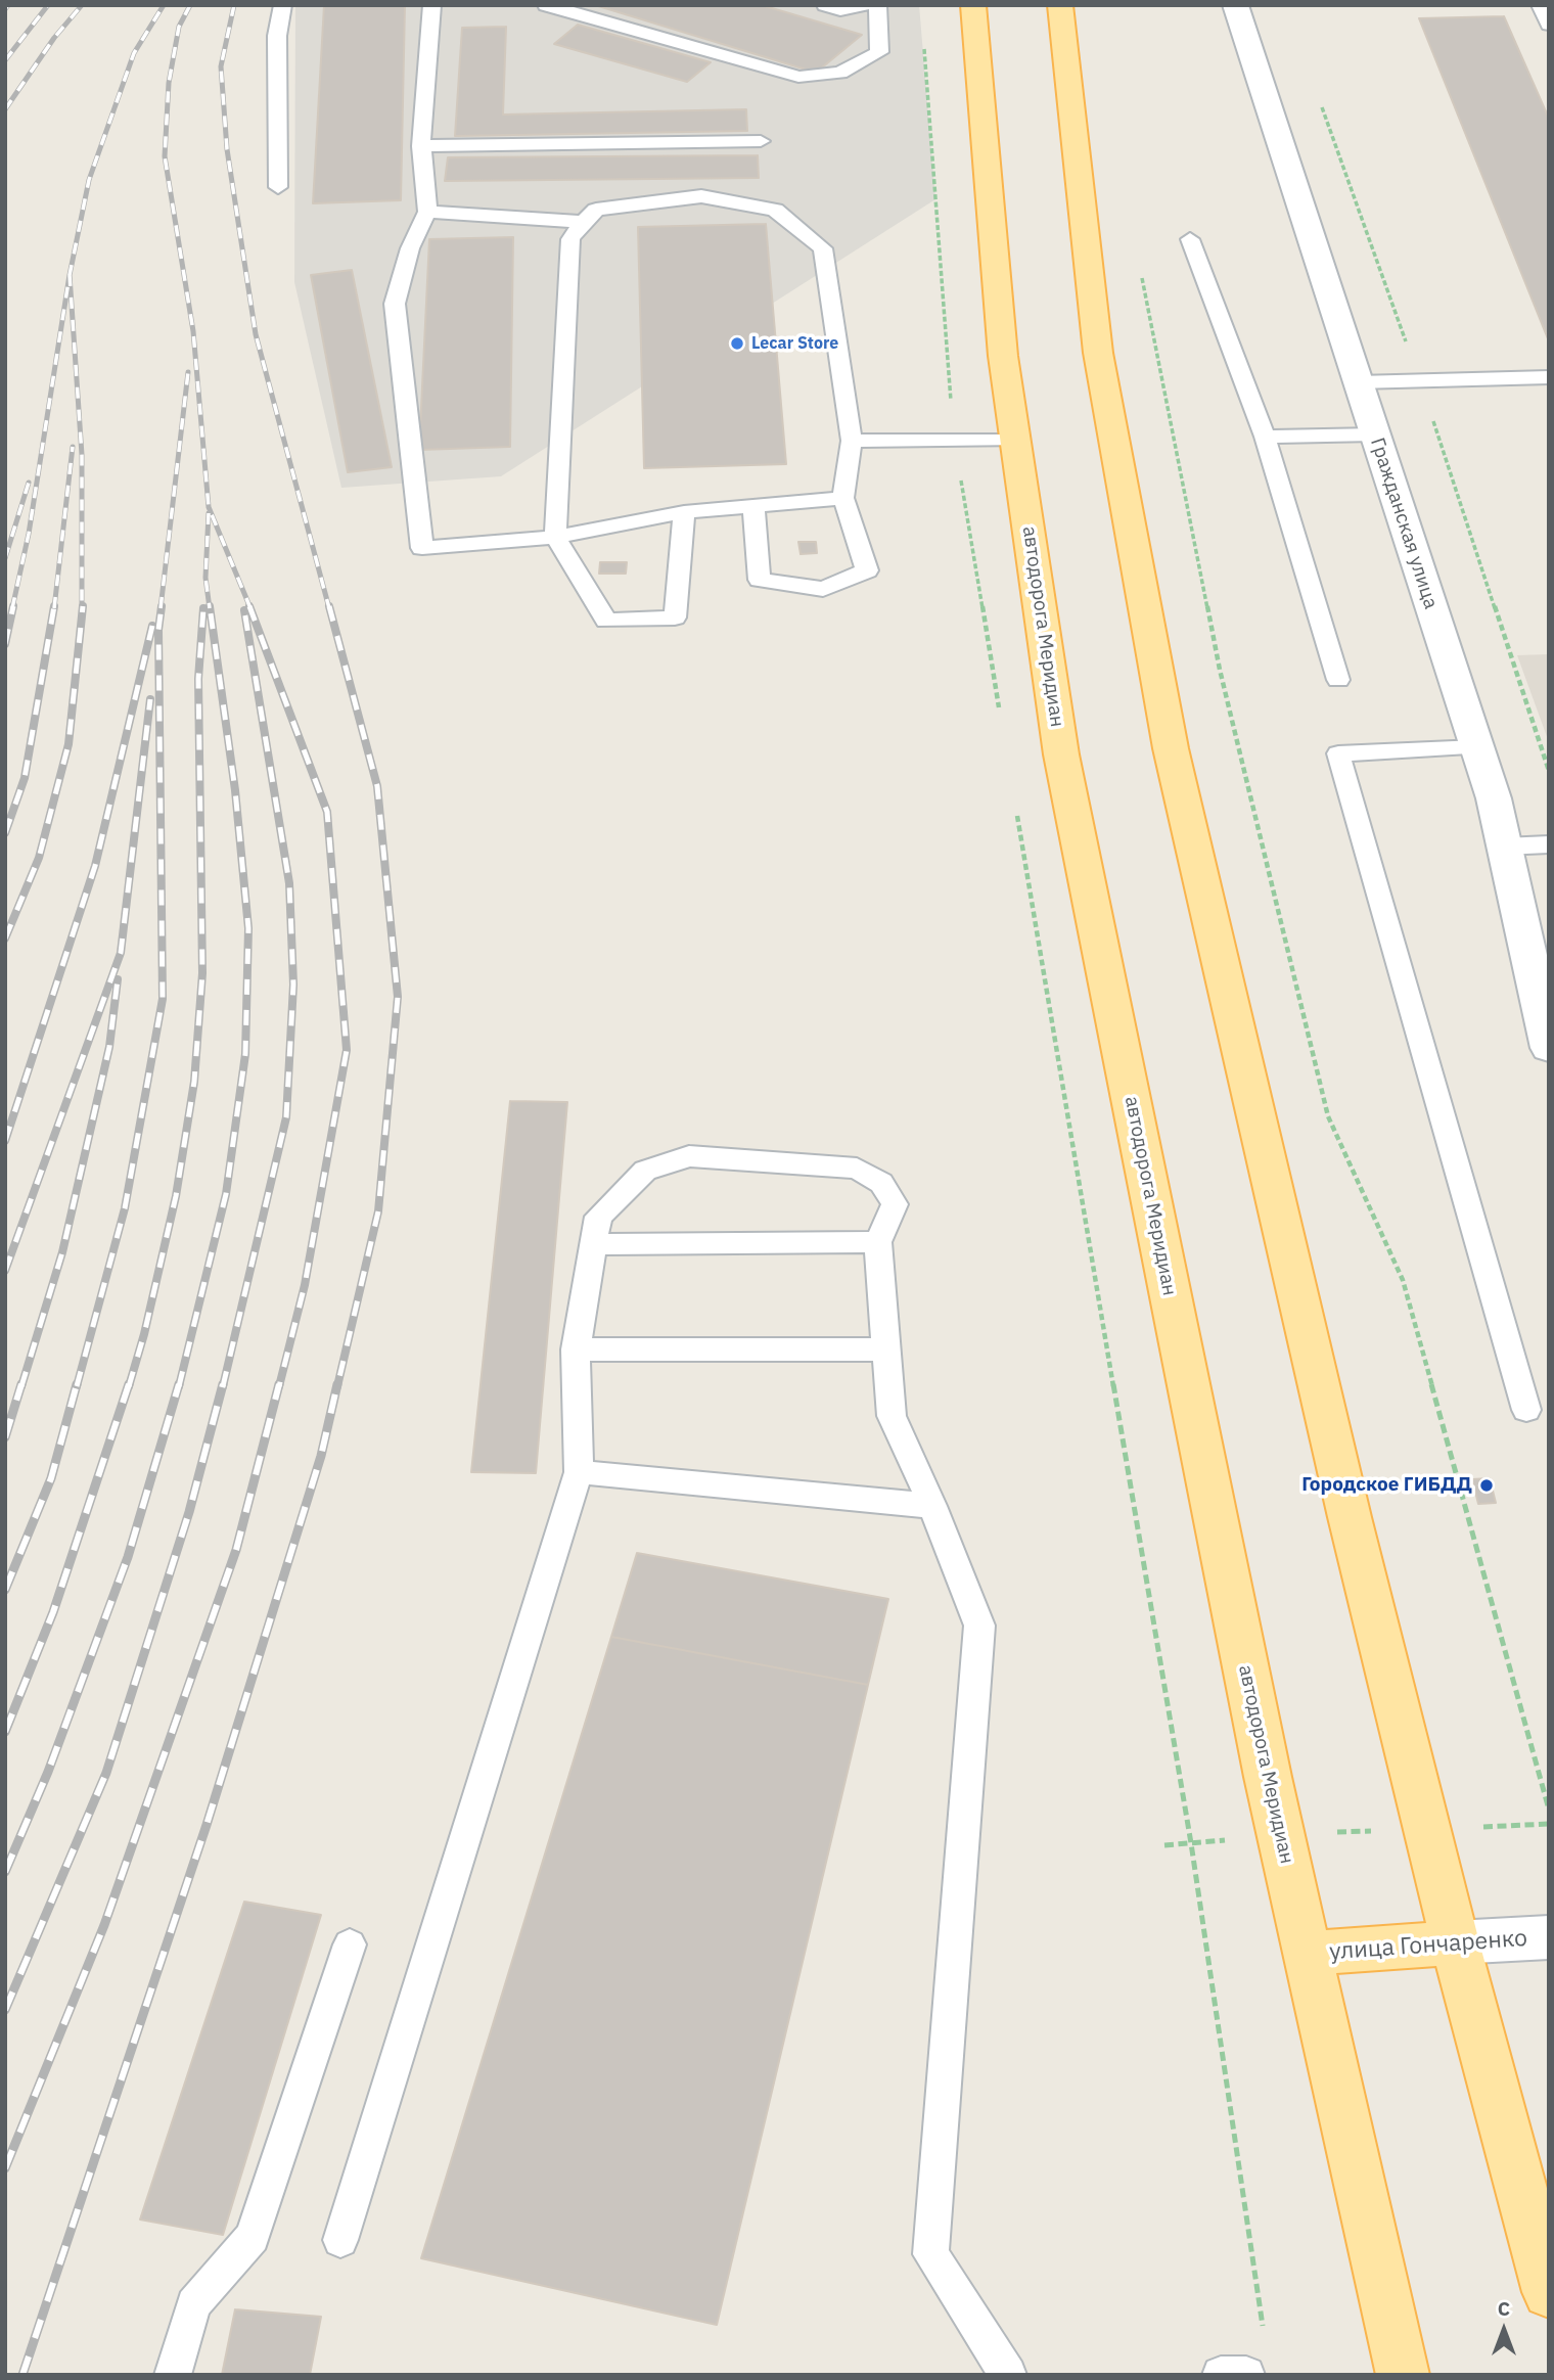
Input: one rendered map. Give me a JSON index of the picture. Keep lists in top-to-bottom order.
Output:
{
  "streets": {
    "main road": ["автодорога Меридиан", "улица Гончаренко"],
    "street": ["Гражданская улица"]
  },
  "crossings": [
    ["автодорога Меридиан", "улица Гончаренко"]
  ],
  "places": ["Lecar Store", "Городское ГИБДД"],
  "north": "top"
}
